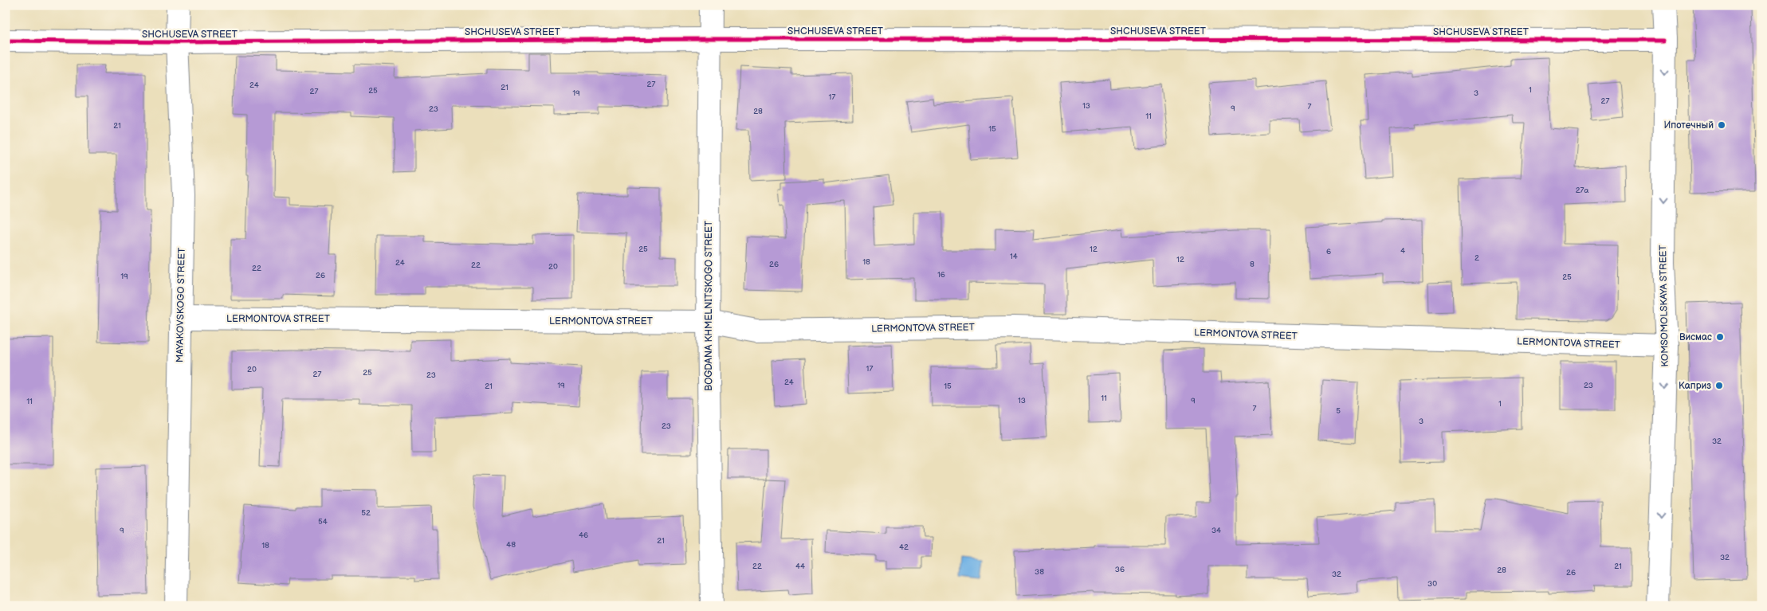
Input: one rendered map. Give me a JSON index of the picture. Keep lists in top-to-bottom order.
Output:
{
  "streets": {
    "street": [
      "SHCHUSEVA STREET",
      "MAYAKOVSKOGO STREET",
      "BOGDANA KHMELNITSKOGO STREET",
      "KOMSOMOLSKAYA STREET",
      "LERMONTOVA STREET"
    ]
  },
  "crossings": [
    ["SHCHUSEVA STREET", "MAYAKOVSKOGO STREET"],
    ["SHCHUSEVA STREET", "BOGDANA KHMELNITSKOGO STREET"],
    ["SHCHUSEVA STREET", "KOMSOMOLSKAYA STREET"],
    ["MAYAKOVSKOGO STREET", "LERMONTOVA STREET"],
    ["BOGDANA KHMELNITSKOGO STREET", "LERMONTOVA STREET"],
    ["KOMSOMOLSKAYA STREET", "LERMONTOVA STREET"]
  ],
  "one_way": ["KOMSOMOLSKAYA STREET"],
  "places": ["Ипотечный", "Висмас", "Каприз"],
  "house_numbers": [
    "27",
    "24",
    "21",
    "1",
    "25",
    "27",
    "19",
    "3",
    "17",
    "27",
    "13",
    "7",
    "9",
    "23",
    "28",
    "11",
    "21",
    "15",
    "27а",
    "25",
    "12",
    "4",
    "6",
    "14",
    "2",
    "12",
    "18",
    "24",
    "26",
    "8",
    "22",
    "20",
    "22",
    "16",
    "26",
    "19",
    "25",
    "17",
    "20",
    "25",
    "27",
    "23",
    "24",
    "19",
    "23",
    "21",
    "15",
    "11",
    "13",
    "9",
    "11",
    "1",
    "7",
    "5",
    "3",
    "23",
    "32",
    "52",
    "54",
    "9",
    "34",
    "46",
    "21",
    "48",
    "18",
    "42",
    "32",
    "22",
    "44",
    "21",
    "36",
    "28",
    "38",
    "26",
    "32",
    "30"
  ]
}
